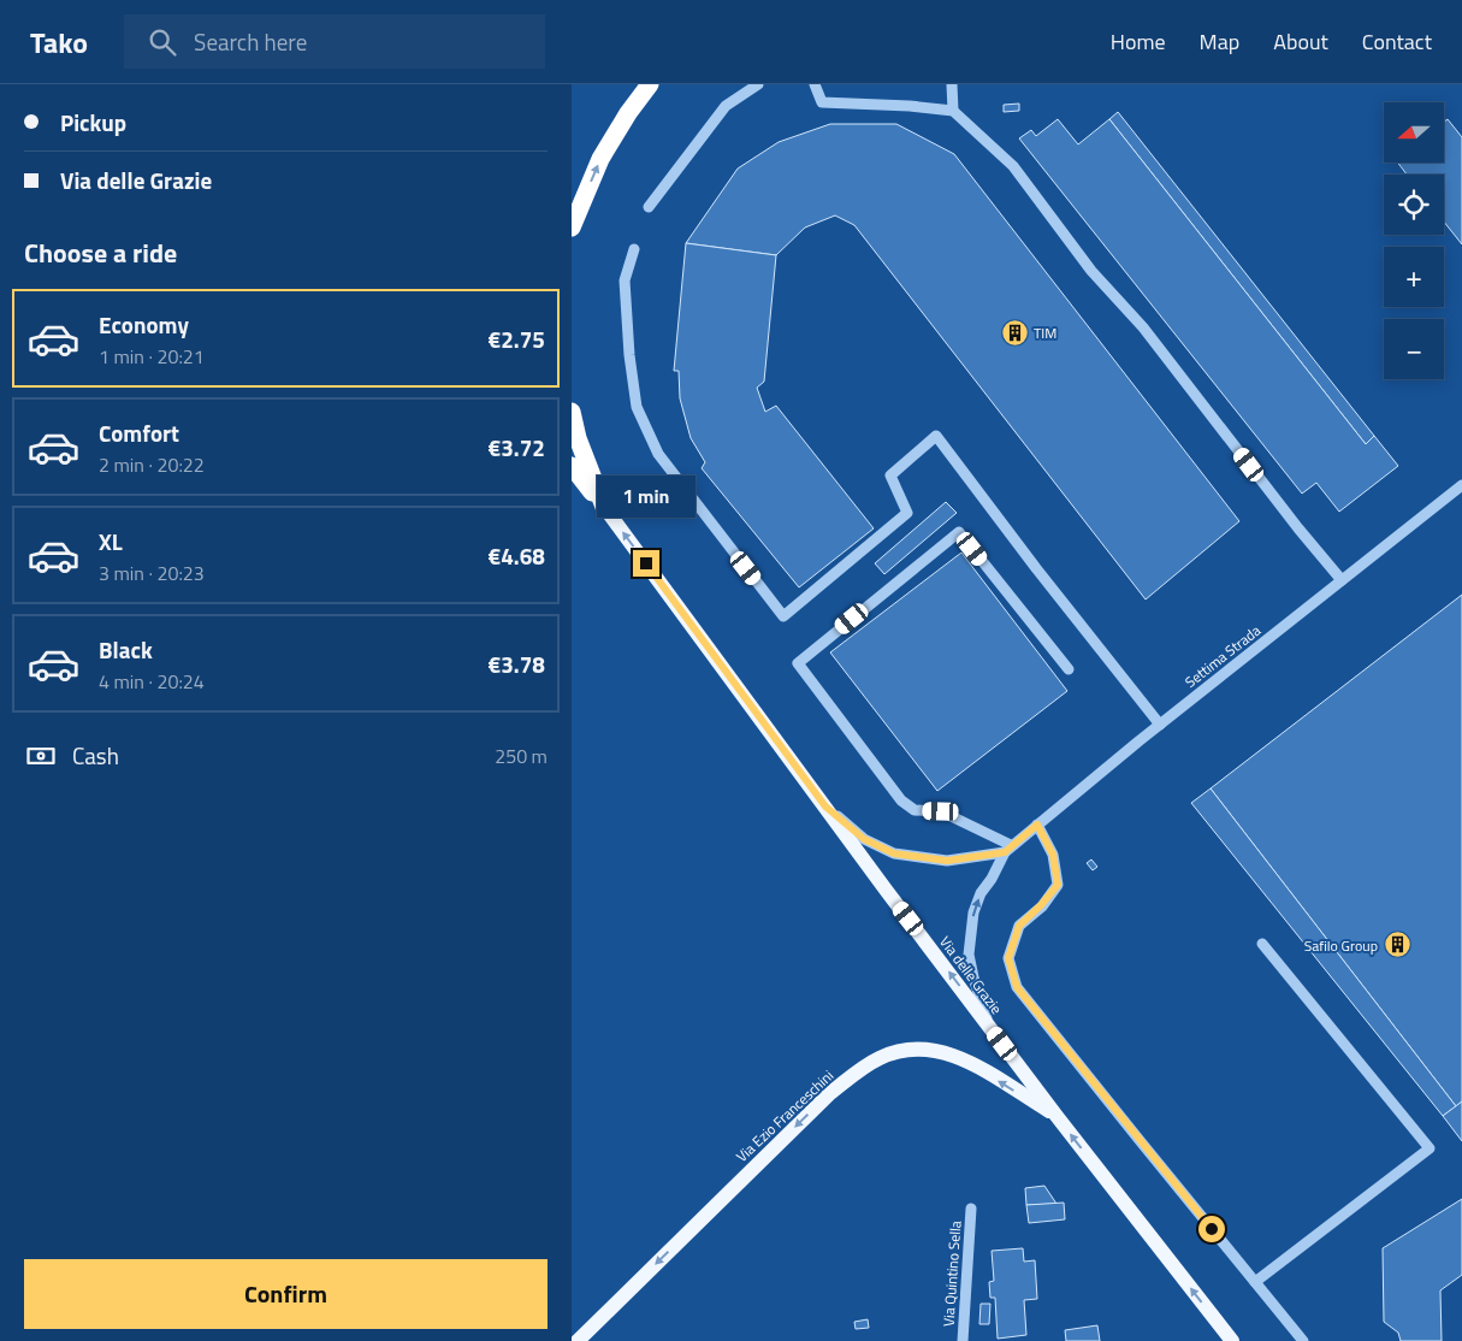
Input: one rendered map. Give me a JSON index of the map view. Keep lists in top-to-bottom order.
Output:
{
  "streets": {
    "main road": ["Via delle Grazie", "Via Ezio Franceschini"],
    "street": ["Settima Strada", "Via Quintino Sella"]
  },
  "crossings": [
    ["Settima Strada", "Via delle Grazie"],
    ["Via delle Grazie", "Via Ezio Franceschini"]
  ],
  "one_way": ["Via delle Grazie", "Via Ezio Franceschini"],
  "places": {
    "building": ["TIM", "Safilo Group"]
  },
  "north": "left",
  "page": {
    "header": "Tako",
    "search": "Search here",
    "nav": [
      "Home",
      "Map",
      "About",
      "Contact"
    ],
    "banner": ["Pickup", "Via delle Grazie"],
    "map_buttons": ["+", "−"],
    "heading": "Choose a ride",
    "list": [
      {
        "name": "Economy",
        "note": "1 min · 20:21",
        "value": "€2.75"
      },
      {
        "name": "Comfort",
        "note": "2 min · 20:22",
        "value": "€3.72"
      },
      {
        "name": "XL",
        "note": "3 min · 20:23",
        "value": "€4.68"
      },
      {
        "name": "Black",
        "note": "4 min · 20:24",
        "value": "€3.78"
      }
    ],
    "bubble": "1 min",
    "pay": ["Cash", "250 m"],
    "buttons": "Confirm"
  }
}
